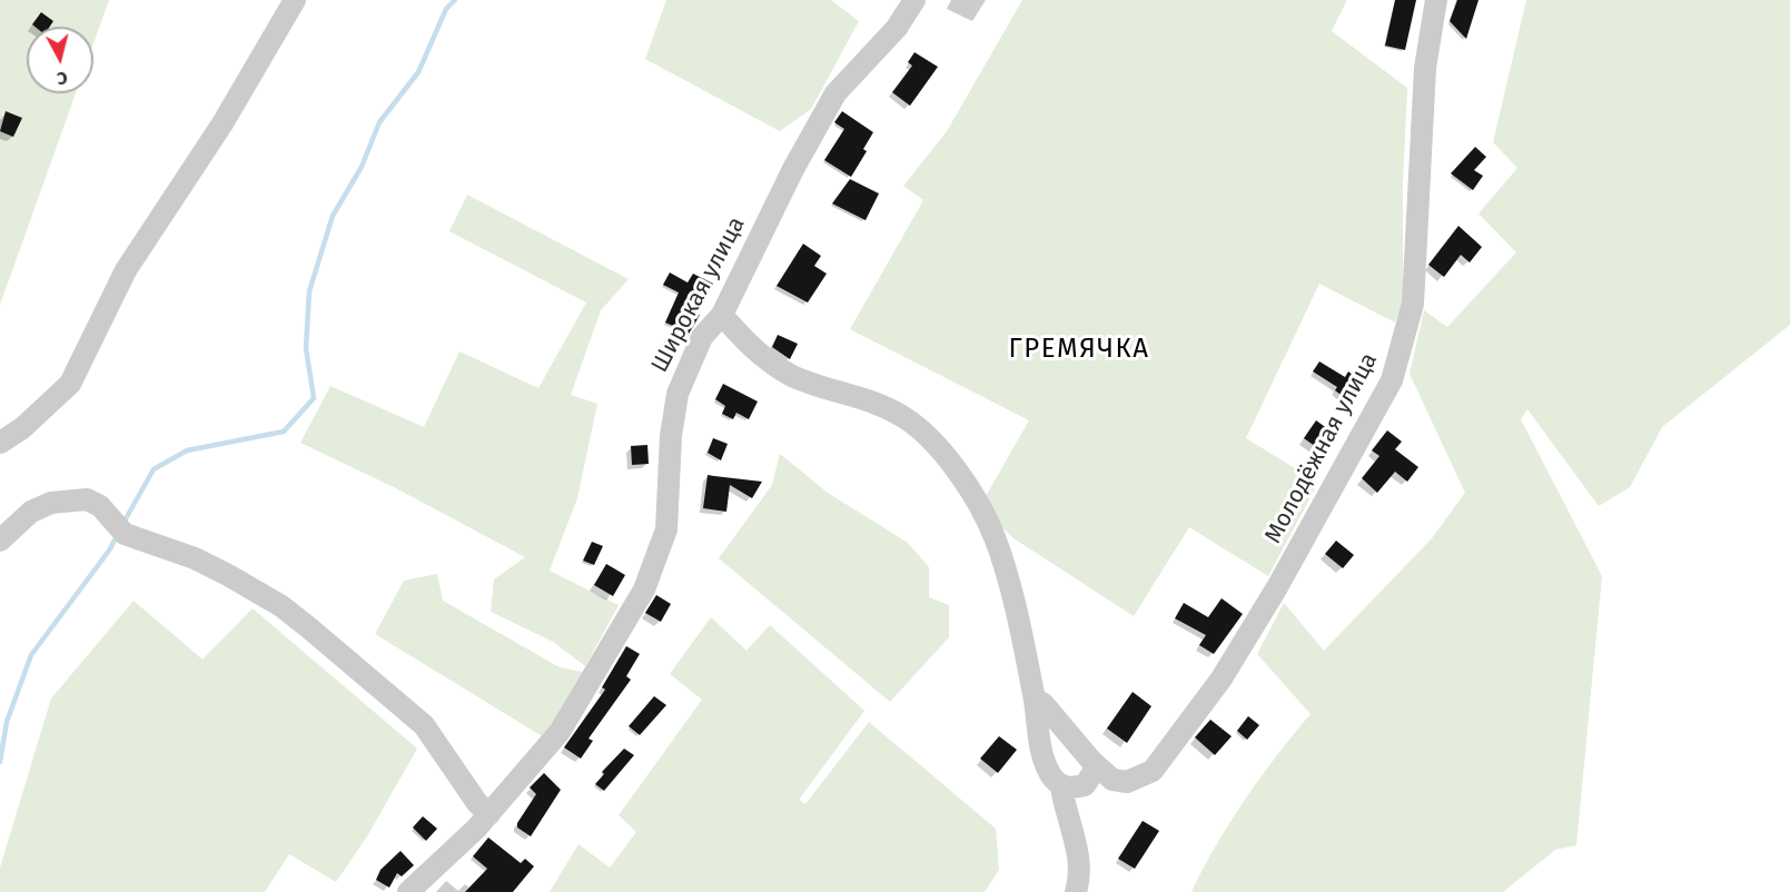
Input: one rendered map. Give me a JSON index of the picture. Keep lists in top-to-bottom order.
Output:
{
  "streets": {
    "street": ["Широкая улица", "Молодёжная улица"]
  },
  "districts": ["ГРЕМЯЧКА"],
  "north": "bottom"
}
